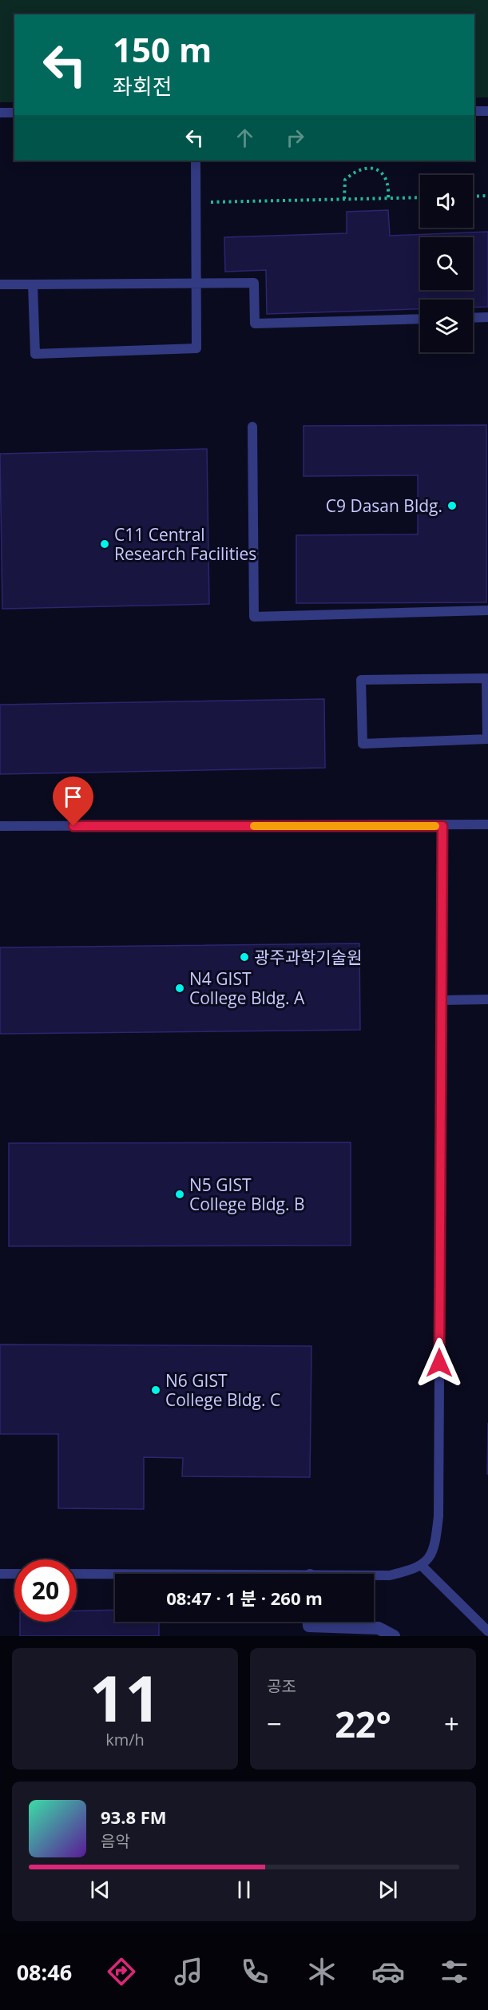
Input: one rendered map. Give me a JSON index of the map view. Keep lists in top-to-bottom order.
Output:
{
  "places": [
    "C9 Dasan Bldg.",
    "C11 Central Research Facilities",
    "광주과학기술원",
    "N4 GIST College Bldg. A",
    "N5 GIST College Bldg. B",
    "N6 GIST College Bldg. C"
  ],
  "page": {
    "turn": ["150 m", "좌회전"],
    "limit": "20",
    "trip": "08:47 · 1 분 · 260 m",
    "tile": [
      ["11", "km/h"],
      "공조"
    ],
    "heat": ["−", "22°", "+"],
    "song": ["93.8 FM", "음악"],
    "tabs": "08:46"
  }
}
